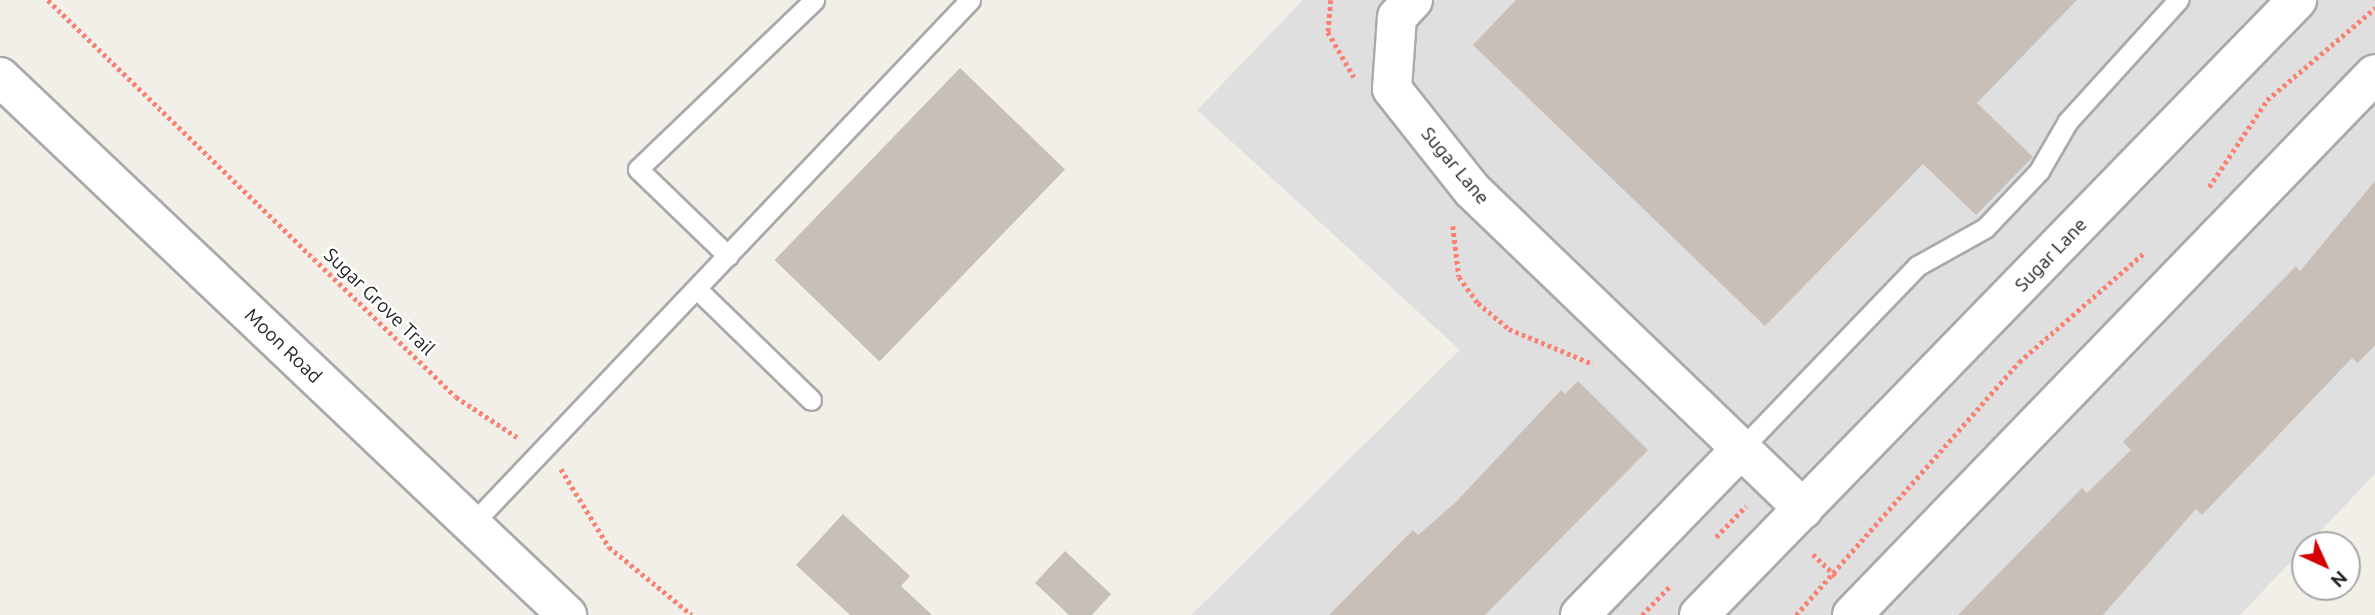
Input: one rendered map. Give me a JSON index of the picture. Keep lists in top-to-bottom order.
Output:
{
  "streets": {
    "street": ["Sugar Lane", "Moon Road"],
    "path": ["Sugar Grove Trail"]
  },
  "north": "bottom right"
}
